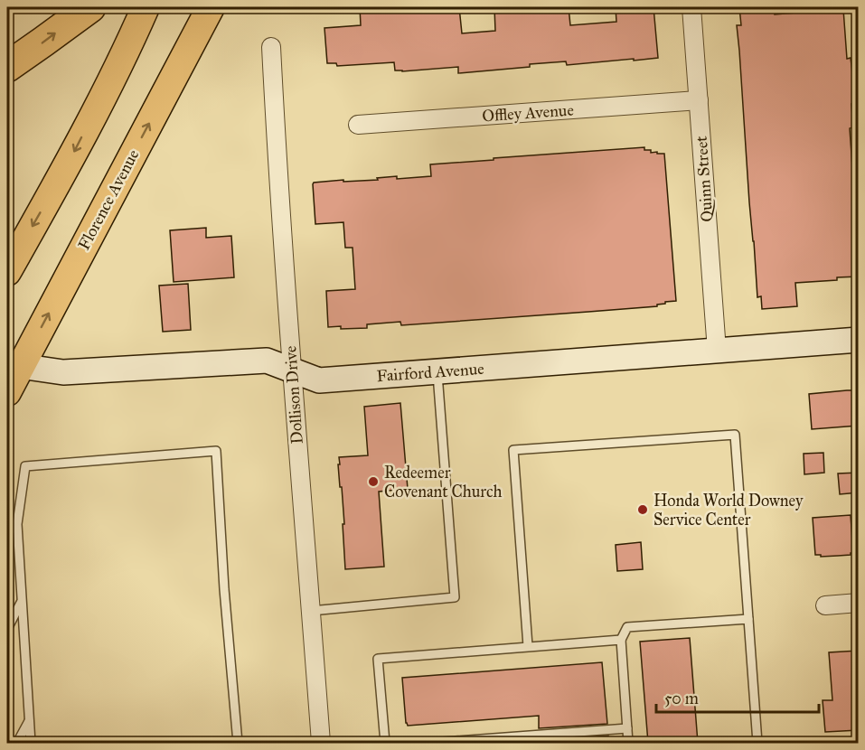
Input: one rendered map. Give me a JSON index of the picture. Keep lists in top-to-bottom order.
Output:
{
  "streets": {
    "main road": ["Florence Avenue"],
    "street": [
      "Offley Avenue",
      "Quinn Street",
      "Fairford Avenue",
      "Dollison Drive"
    ]
  },
  "crossings": [
    ["Offley Avenue", "Quinn Street"],
    ["Quinn Street", "Fairford Avenue"],
    ["Florence Avenue", "Fairford Avenue"],
    ["Fairford Avenue", "Dollison Drive"]
  ],
  "places": ["Redeemer Covenant Church", "Honda World Downey Service Center"],
  "scale_bar": "50 m"
}
